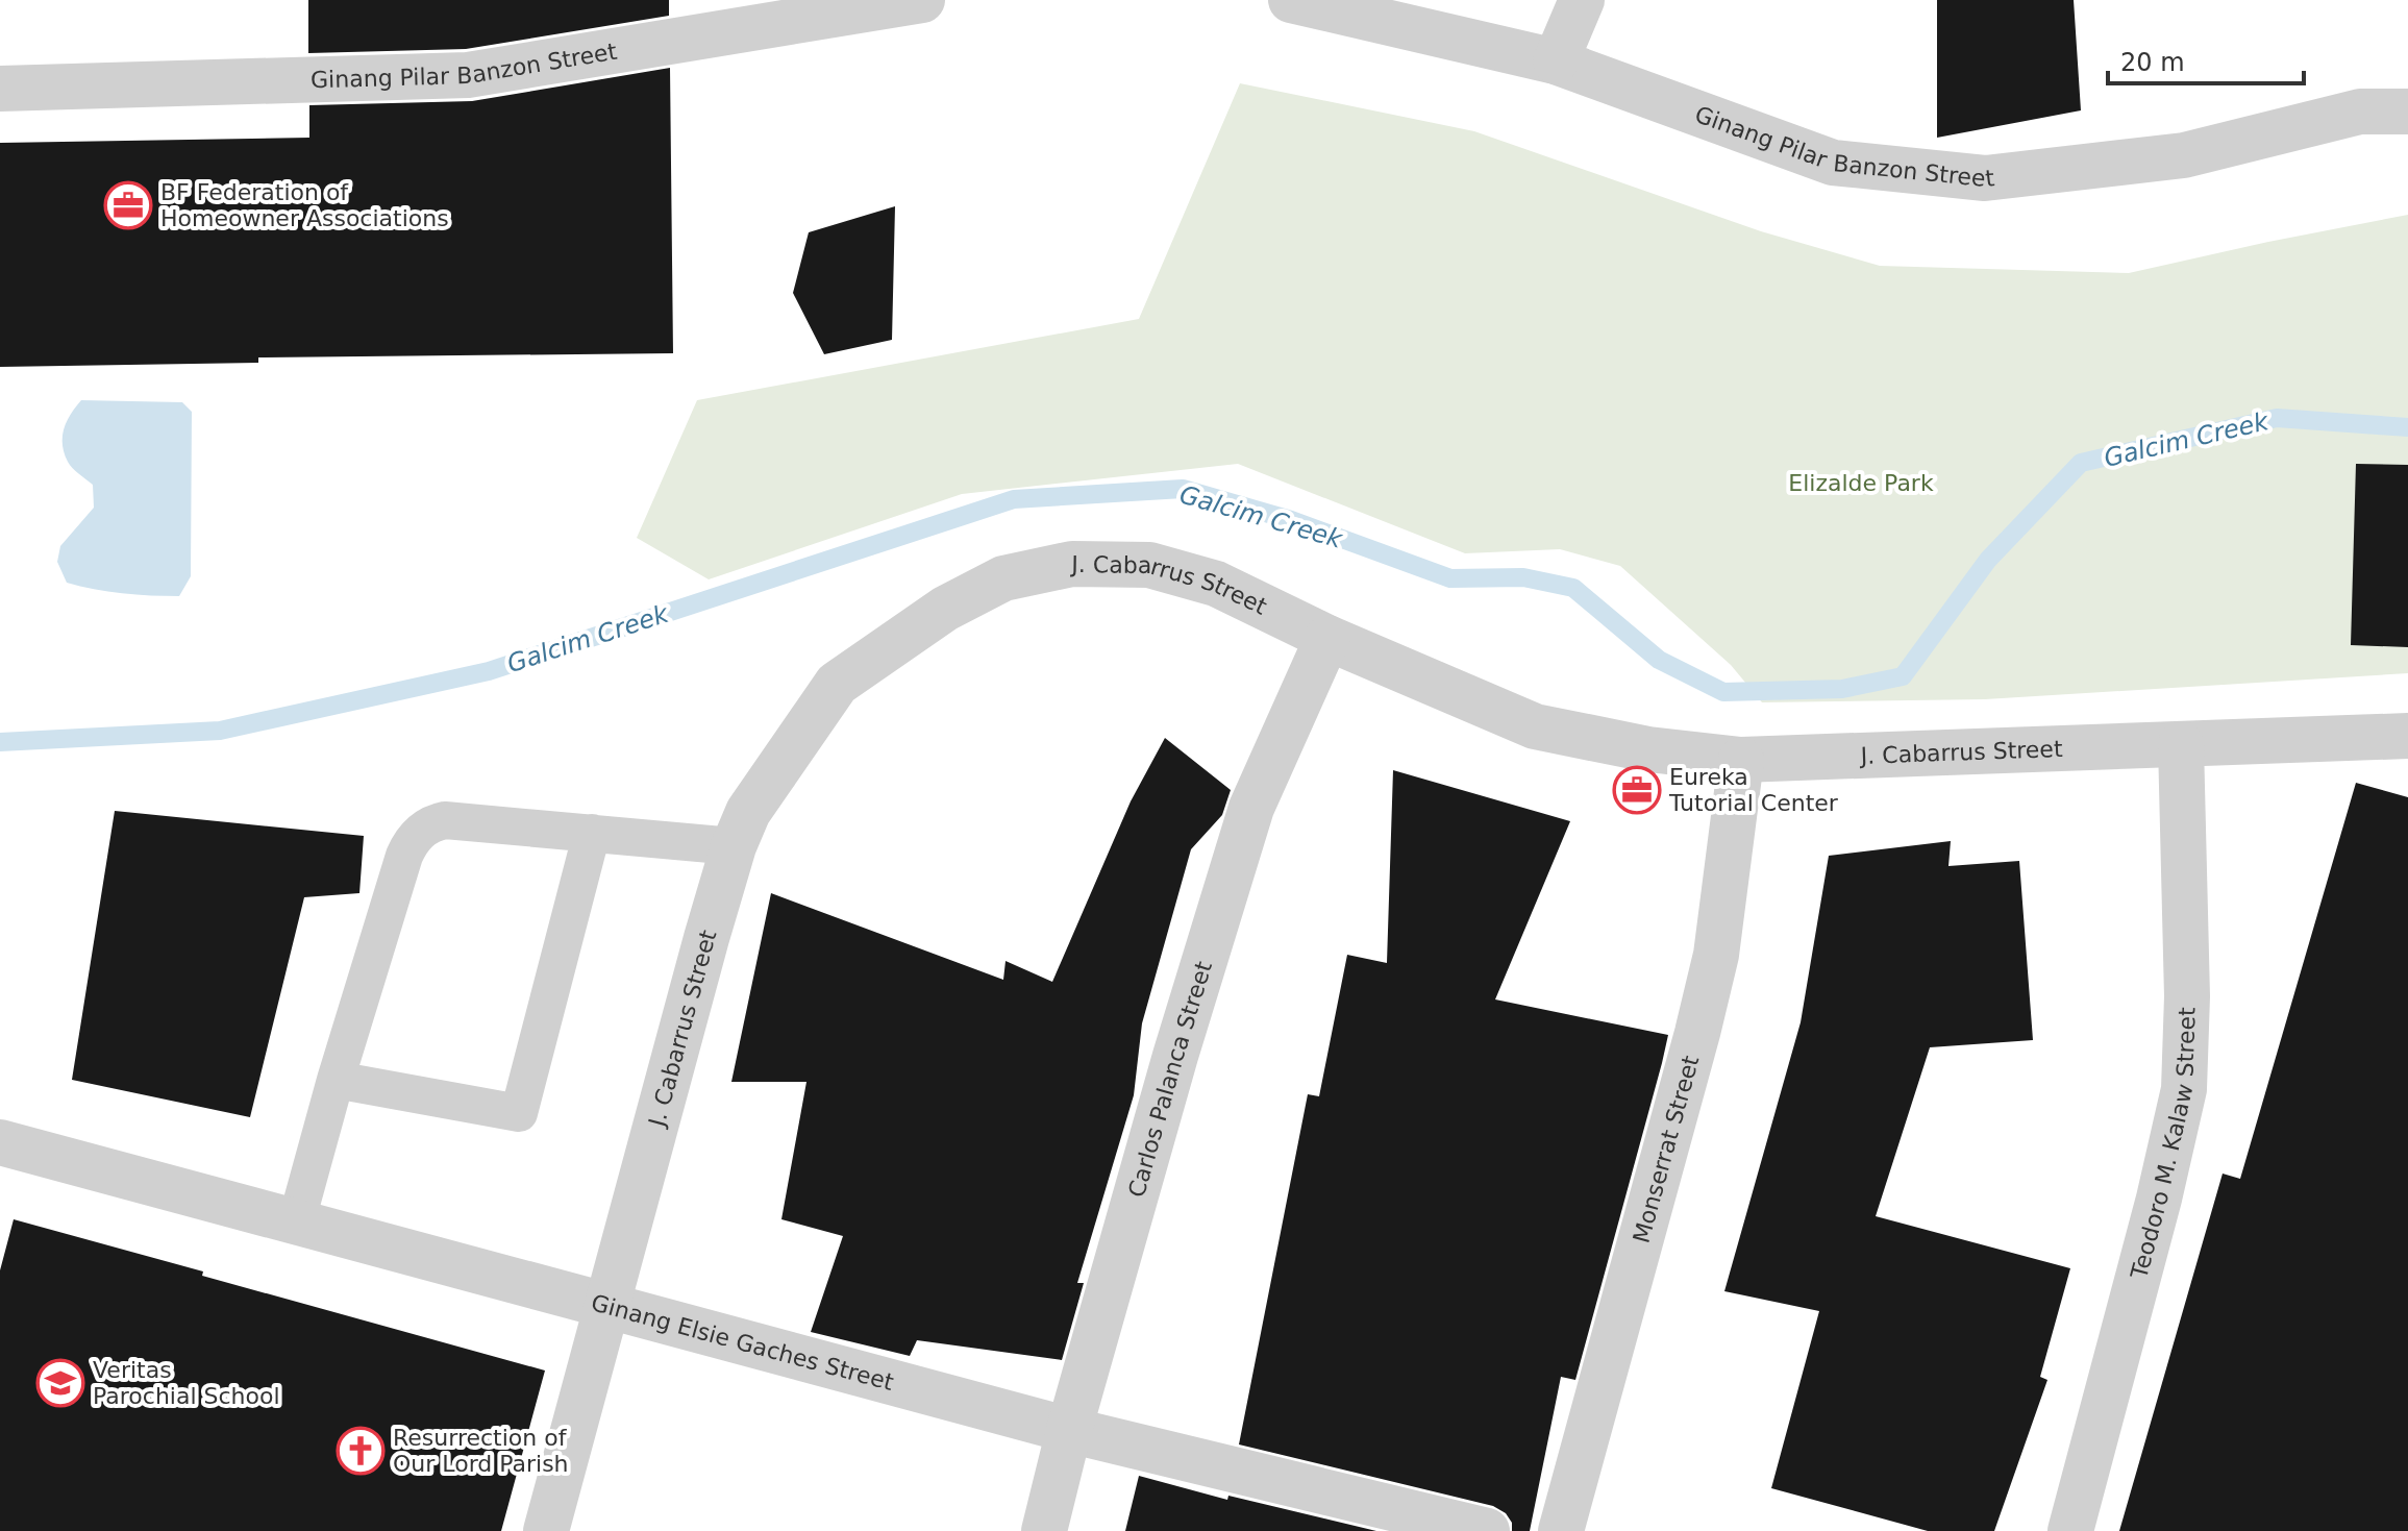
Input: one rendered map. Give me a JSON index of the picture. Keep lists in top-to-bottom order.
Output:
{
  "streets": {
    "street": [
      "Ginang Pilar Banzon Street",
      "J. Cabarrus Street",
      "Carlos Palanca Street",
      "Teodoro M. Kalaw Street",
      "Monserrat Street",
      "Ginang Elsie Gaches Street"
    ]
  },
  "crossings": [
    ["J. Cabarrus Street", "Carlos Palanca Street"],
    ["J. Cabarrus Street", "Teodoro M. Kalaw Street"],
    ["J. Cabarrus Street", "Monserrat Street"],
    ["J. Cabarrus Street", "Ginang Elsie Gaches Street"],
    ["Carlos Palanca Street", "Ginang Elsie Gaches Street"]
  ],
  "water": ["Galcim Creek"],
  "parks": ["Elizalde Park"],
  "places": {
    "office": ["BF Federation of Homeowner Associations", "Eureka Tutorial Center"],
    "school or university": ["Veritas Parochial School"],
    "church": ["Resurrection of Our Lord Parish"]
  },
  "scale_bar": "20 m"
}
